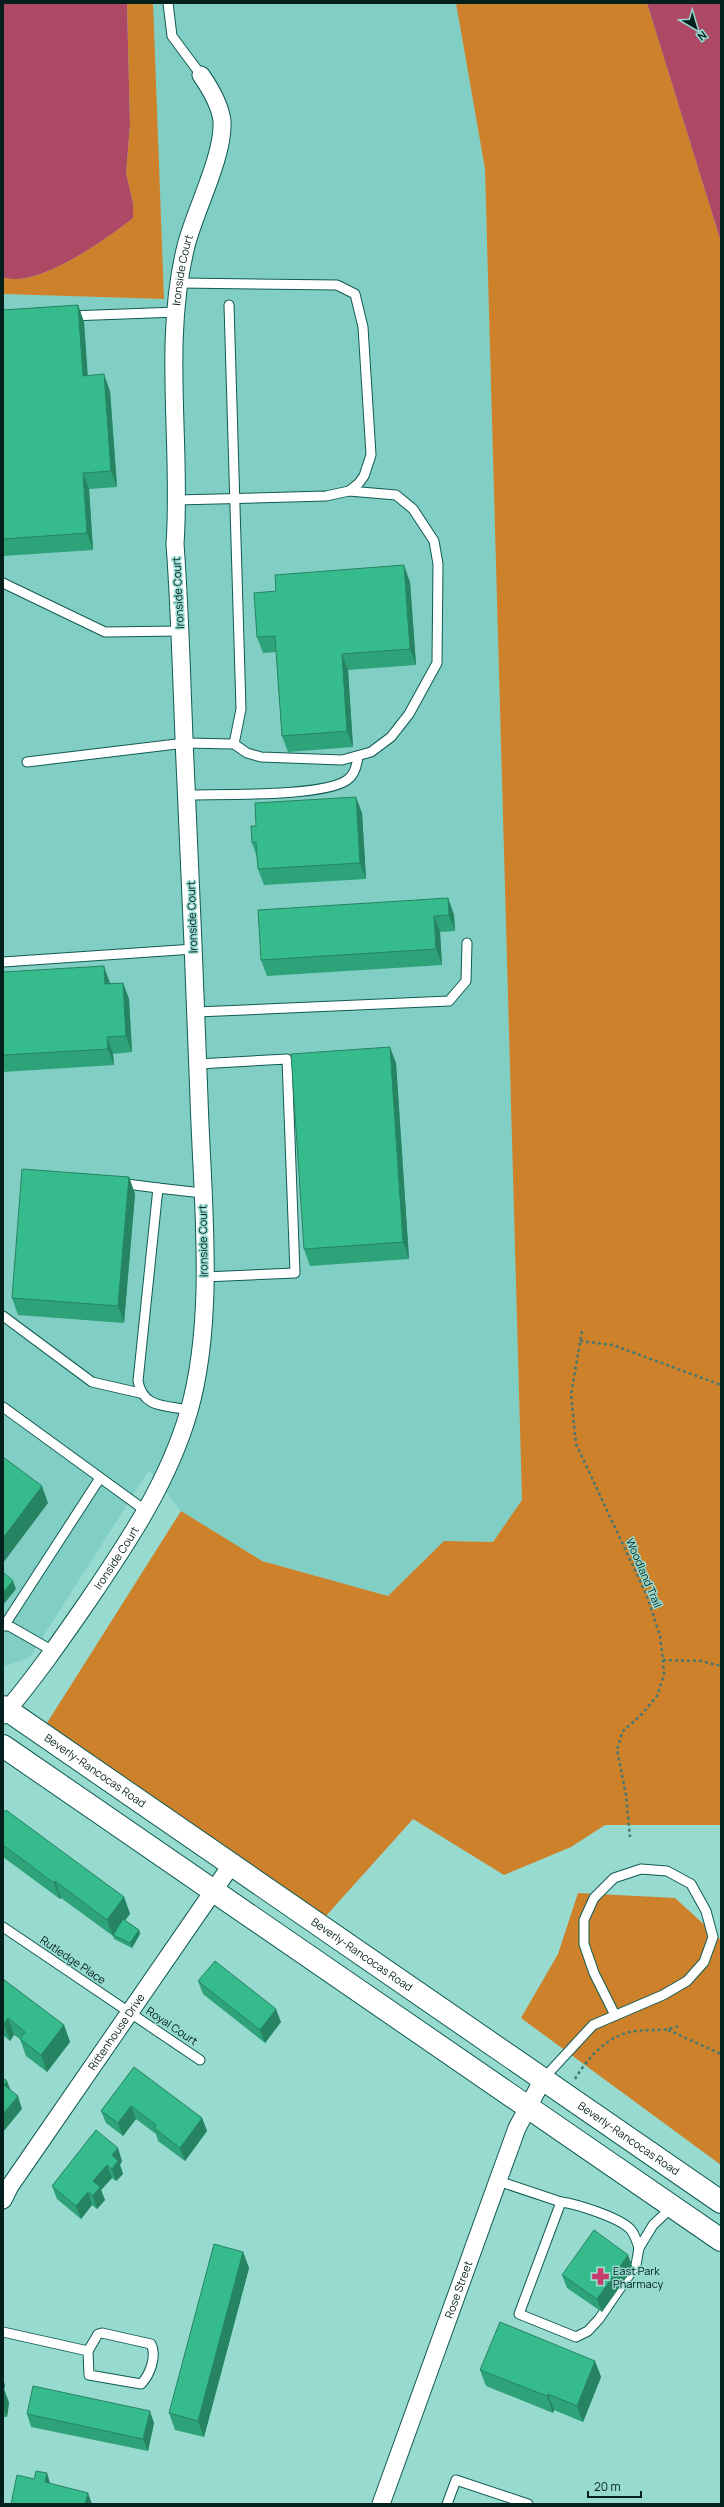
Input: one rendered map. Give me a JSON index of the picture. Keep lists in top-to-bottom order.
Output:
{
  "streets": {
    "main road": ["Beverly-Rancocas Road"],
    "street": ["Ironside Court", "Rittenhouse Drive", "Rose Street"],
    "lane": ["Rutledge Place", "Royal Court"],
    "path": ["Woodland Trail"]
  },
  "crossings": [
    ["Ironside Court", "Beverly-Rancocas Road"],
    ["Beverly-Rancocas Road", "Rittenhouse Drive"],
    ["Beverly-Rancocas Road", "Rose Street"],
    ["Rutledge Place", "Royal Court"],
    ["Rutledge Place", "Rittenhouse Drive"],
    ["Royal Court", "Rittenhouse Drive"]
  ],
  "places": {
    "pharmacy": ["East Park Pharmacy"]
  },
  "scale_bar": "20 m",
  "north": "bottom right"
}
